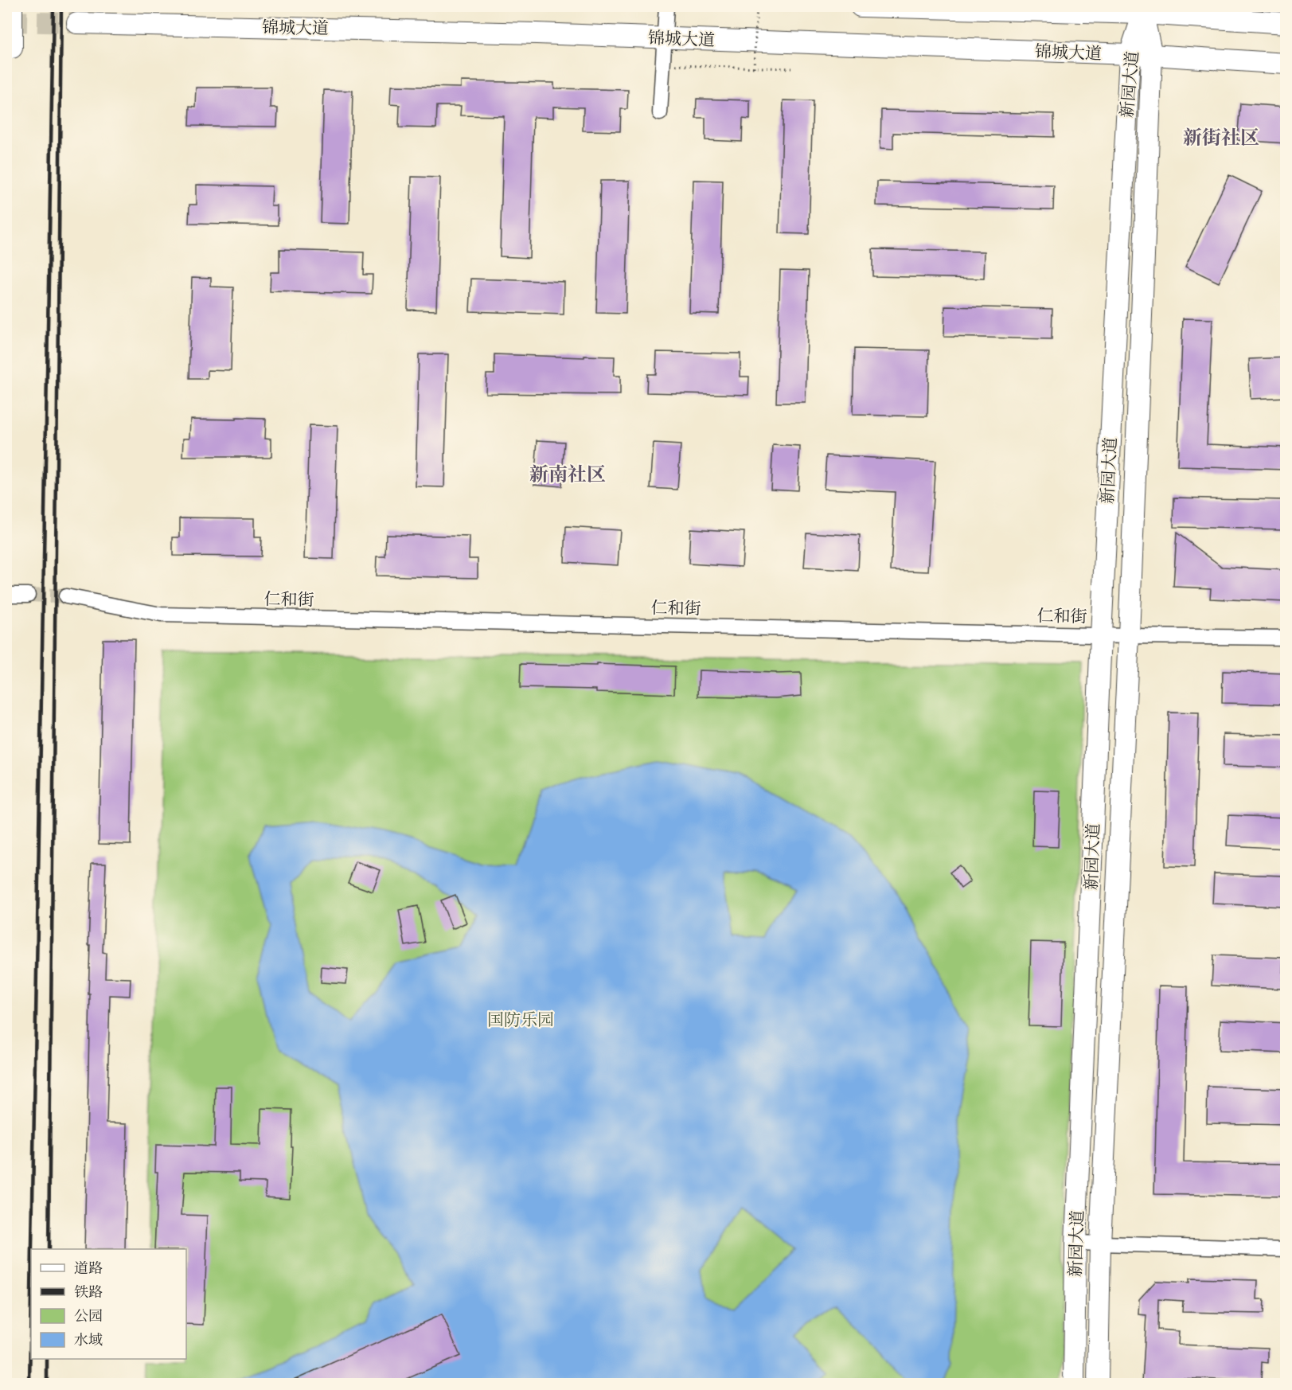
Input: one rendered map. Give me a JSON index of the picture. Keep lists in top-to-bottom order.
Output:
{
  "streets": {
    "street": ["锦城大道", "新园大道", "仁和街"]
  },
  "crossings": [
    ["锦城大道", "新园大道"],
    ["新园大道", "仁和街"]
  ],
  "districts": ["新街社区", "新南社区"],
  "parks": ["国防乐园"],
  "legend": [
    "道路",
    "铁路",
    "公园",
    "水域"
  ]
}
